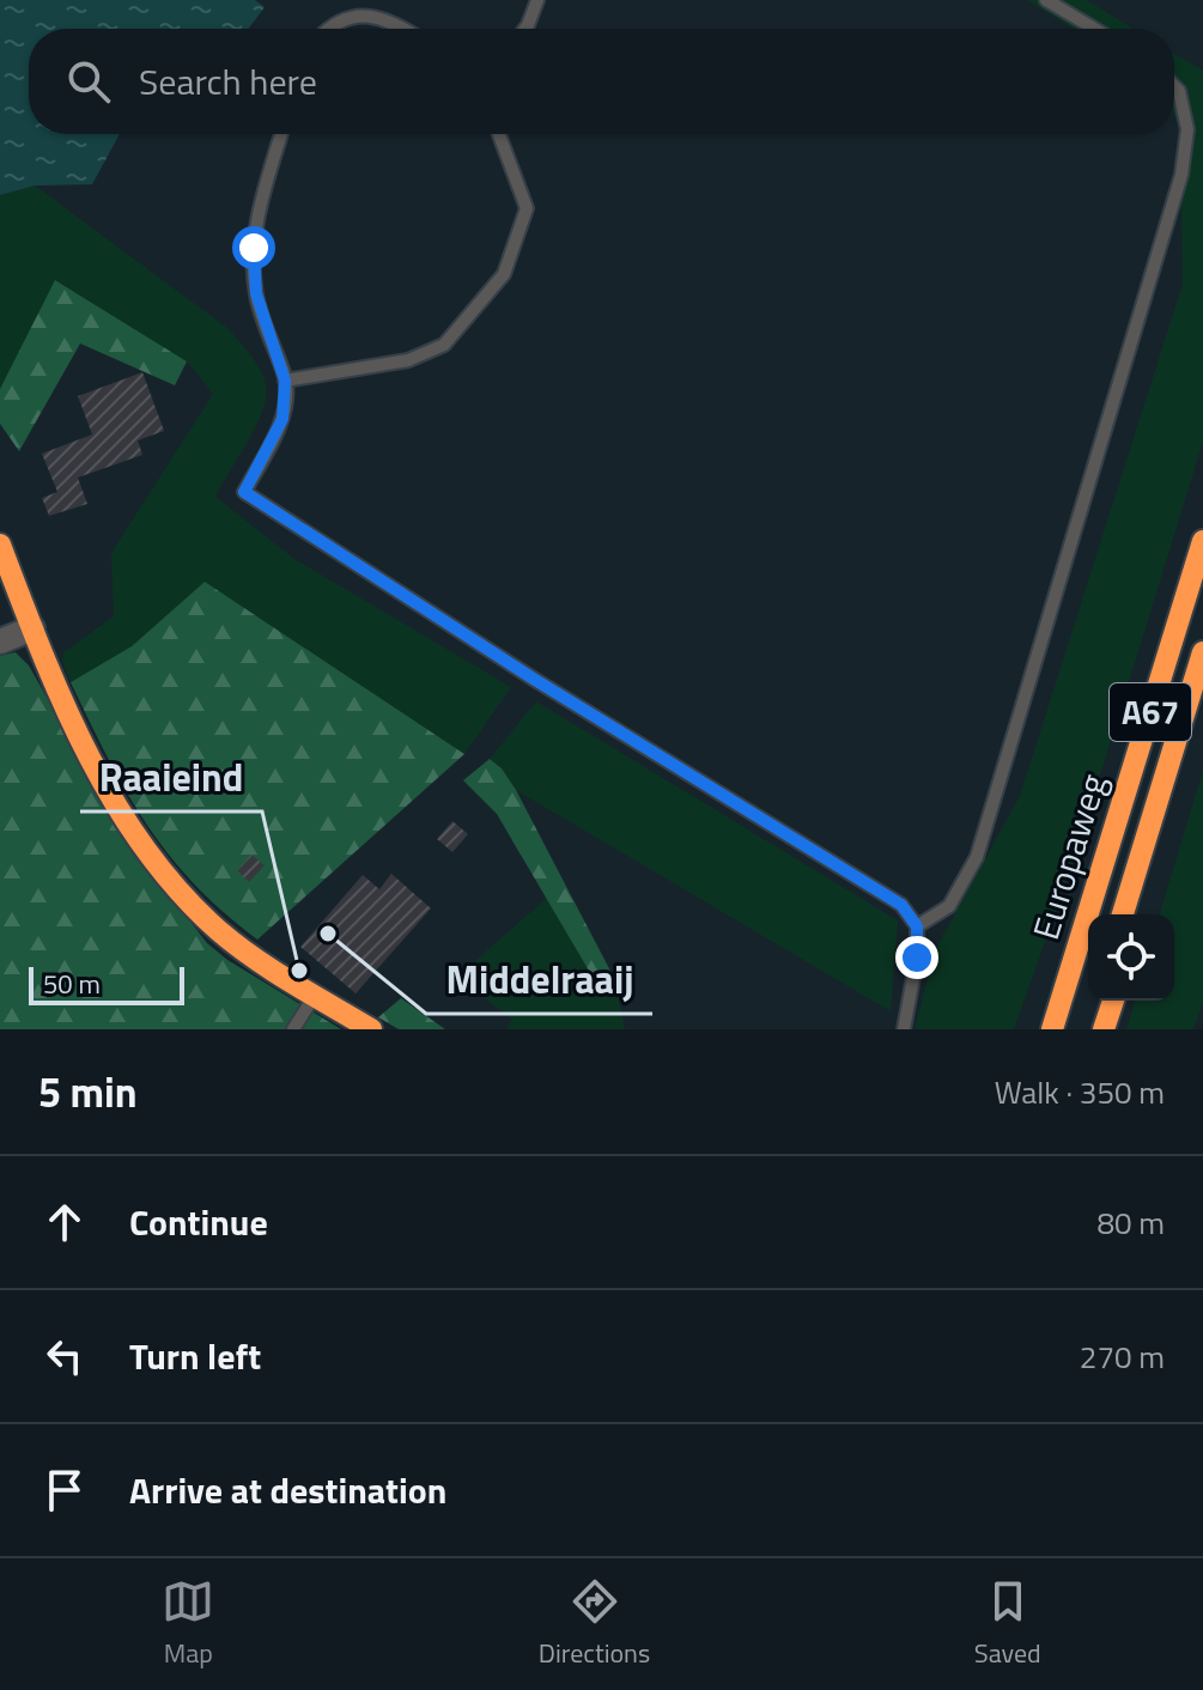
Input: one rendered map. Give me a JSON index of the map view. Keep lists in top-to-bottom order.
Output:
{
  "streets": {
    "main road": ["A67", "Europaweg"]
  },
  "places": ["Middelraaij", "Raaieind"],
  "scale_bar": "50 m",
  "page": {
    "search": "Search here",
    "scale": "50 m",
    "heading": ["5 min", "Walk · 350 m"],
    "list": [
      ["Continue", "80 m"],
      ["Turn left", "270 m"],
      "Arrive at destination"
    ],
    "nav": ["Map", "Directions", "Saved"]
  }
}
